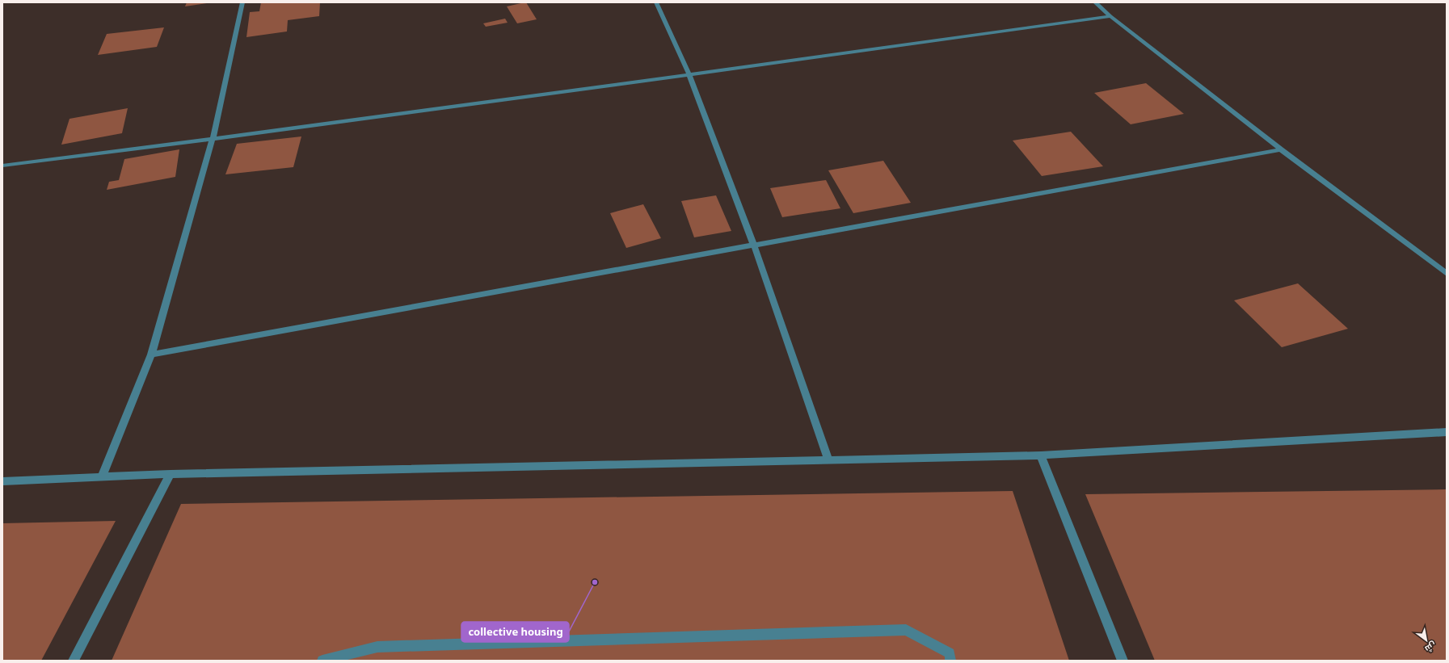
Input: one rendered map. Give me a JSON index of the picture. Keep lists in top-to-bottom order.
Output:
{
  "places": ["collective housing"],
  "north": "bottom right"
}
